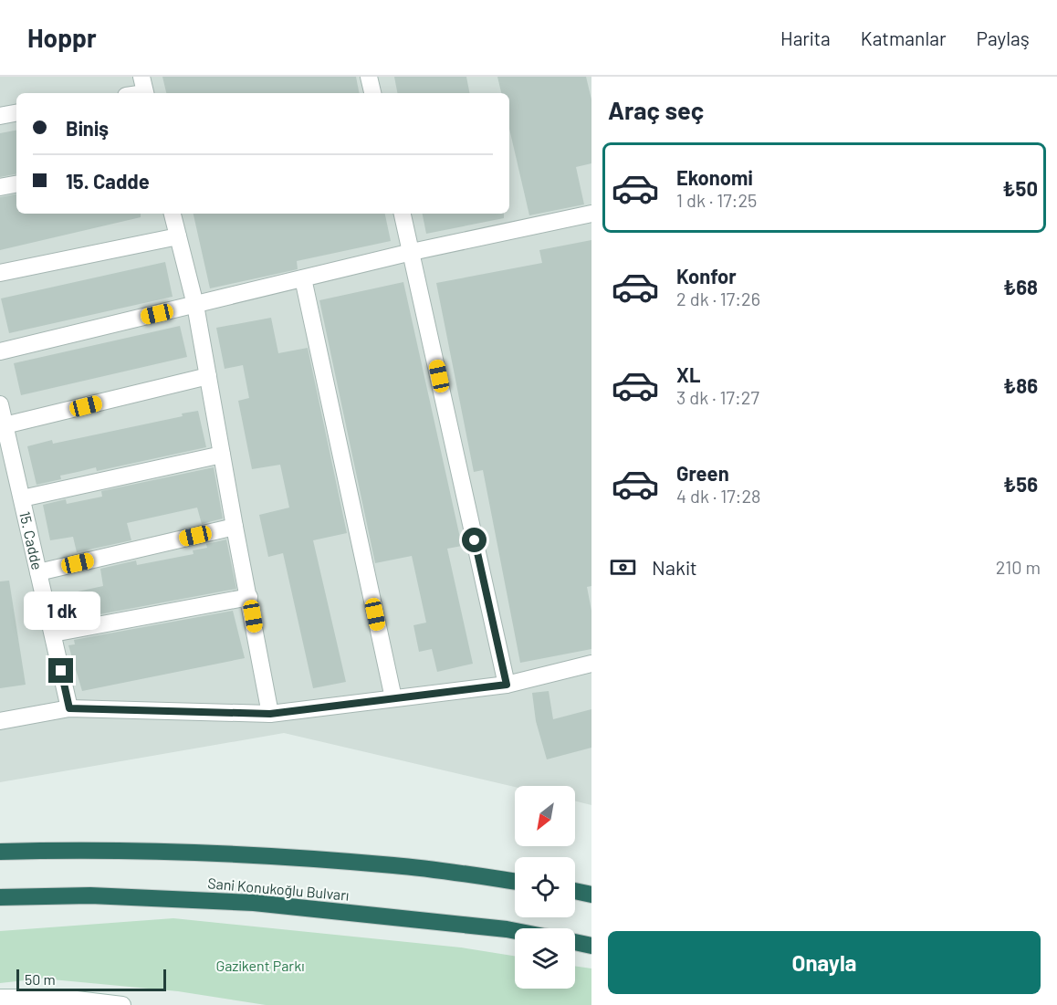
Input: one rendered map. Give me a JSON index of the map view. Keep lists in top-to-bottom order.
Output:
{
  "streets": {
    "highway": ["Sani Konukoğlu Bulvarı"],
    "street": ["15. Cadde"]
  },
  "parks": ["Gazikent Parkı"],
  "scale_bar": "50 m",
  "north": "bottom left",
  "page": {
    "header": "Hoppr",
    "nav": ["Harita", "Katmanlar", "Paylaş"],
    "heading": "Araç seç",
    "banner": ["Biniş", "15. Cadde"],
    "list": [
      {
        "name": "Ekonomi",
        "note": "1 dk · 17:25",
        "value": "₺50"
      },
      {
        "name": "Konfor",
        "note": "2 dk · 17:26",
        "value": "₺68"
      },
      {
        "name": "XL",
        "note": "3 dk · 17:27",
        "value": "₺86"
      },
      {
        "name": "Green",
        "note": "4 dk · 17:28",
        "value": "₺56"
      }
    ],
    "pay": ["Nakit", "210 m"],
    "bubble": "1 dk",
    "buttons": "Onayla",
    "scale": "50 m"
  }
}
